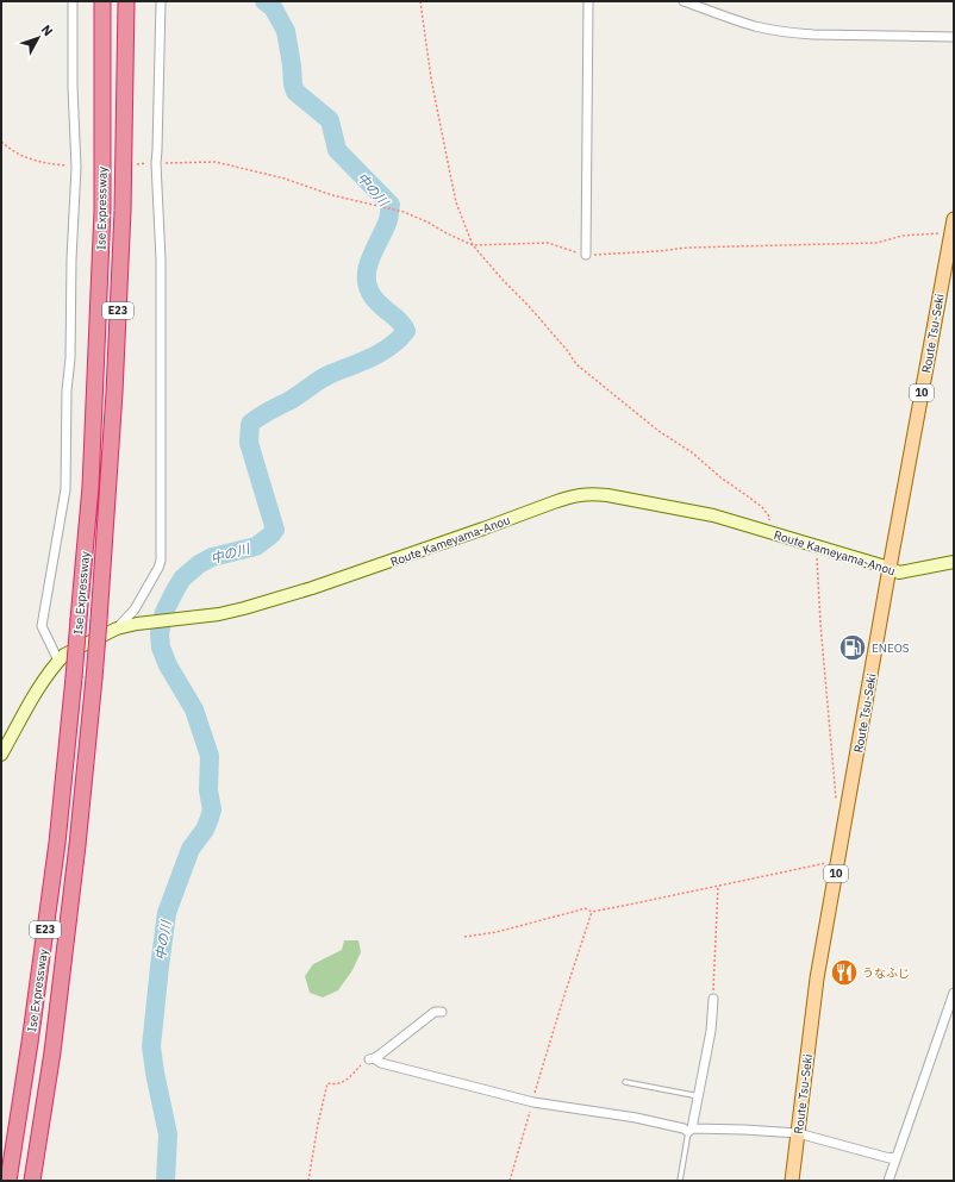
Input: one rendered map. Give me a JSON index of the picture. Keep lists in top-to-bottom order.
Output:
{
  "streets": {
    "highway": ["Ise Expressway", "E23"],
    "main road": ["Route Tsu-Seki", "10", "Route Kameyama-Anou"]
  },
  "crossings": [
    ["Route Tsu-Seki", "Route Kameyama-Anou"]
  ],
  "water": ["中の川"],
  "places": {
    "fuel station": ["ENEOS"],
    "restaurant": ["うなふじ"]
  },
  "north": "top right"
}
